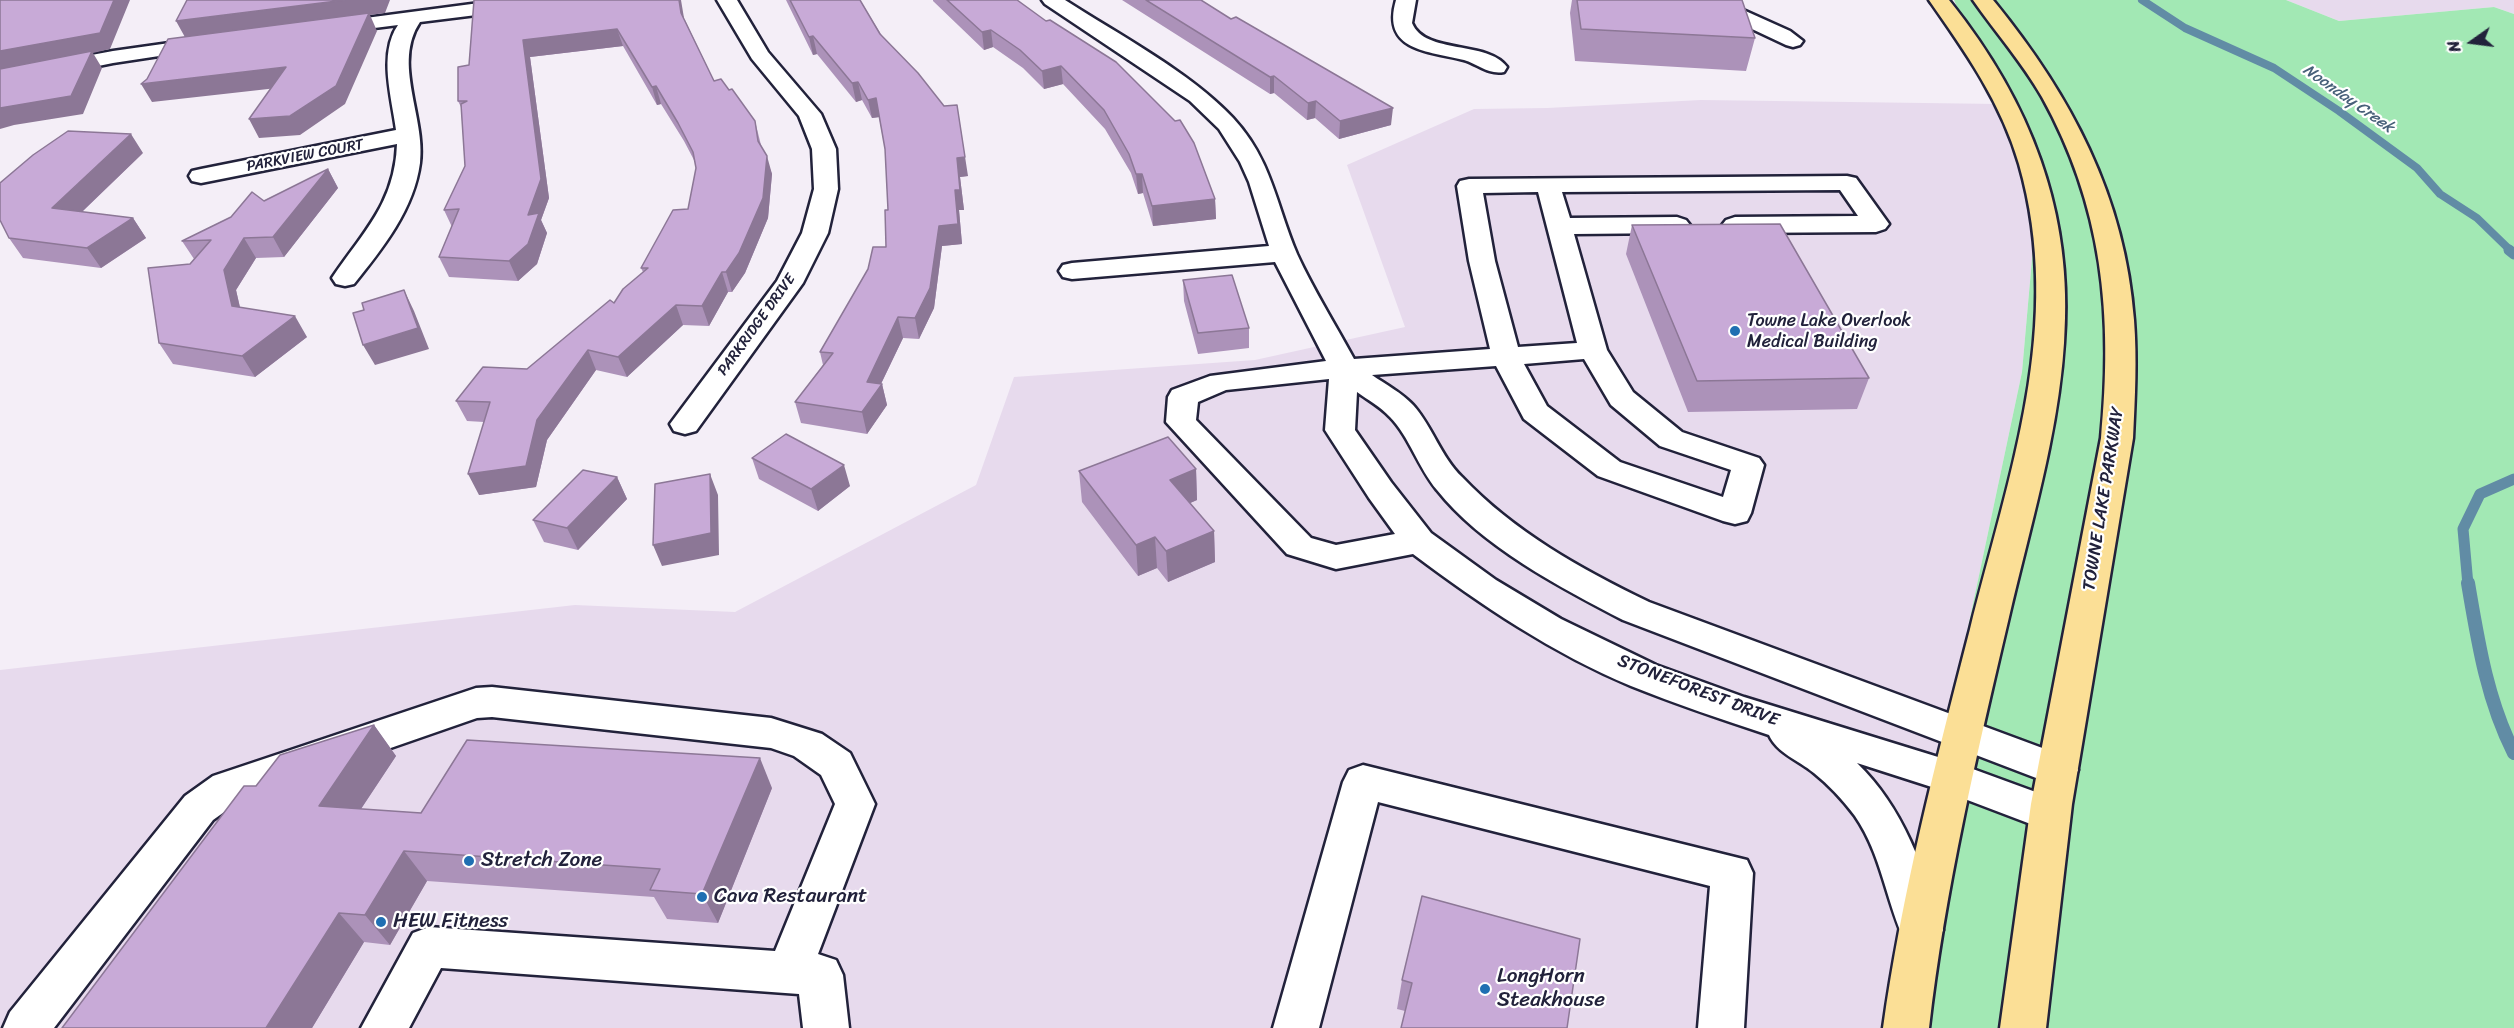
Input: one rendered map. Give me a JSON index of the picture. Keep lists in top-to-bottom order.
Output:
{
  "streets": {
    "main road": ["TOWNE LAKE PARKWAY"],
    "street": ["PARKVIEW COURT", "PARKRIDGE DRIVE", "STONEFOREST DRIVE"]
  },
  "crossings": [
    ["TOWNE LAKE PARKWAY", "STONEFOREST DRIVE"]
  ],
  "water": ["Noonday Creek"],
  "places": [
    "Towne Lake Overlook Medical Building",
    "Stretch Zone",
    "Cava Restaurant",
    "HEW Fitness",
    "LongHorn Steakhouse"
  ],
  "north": "left"
}
